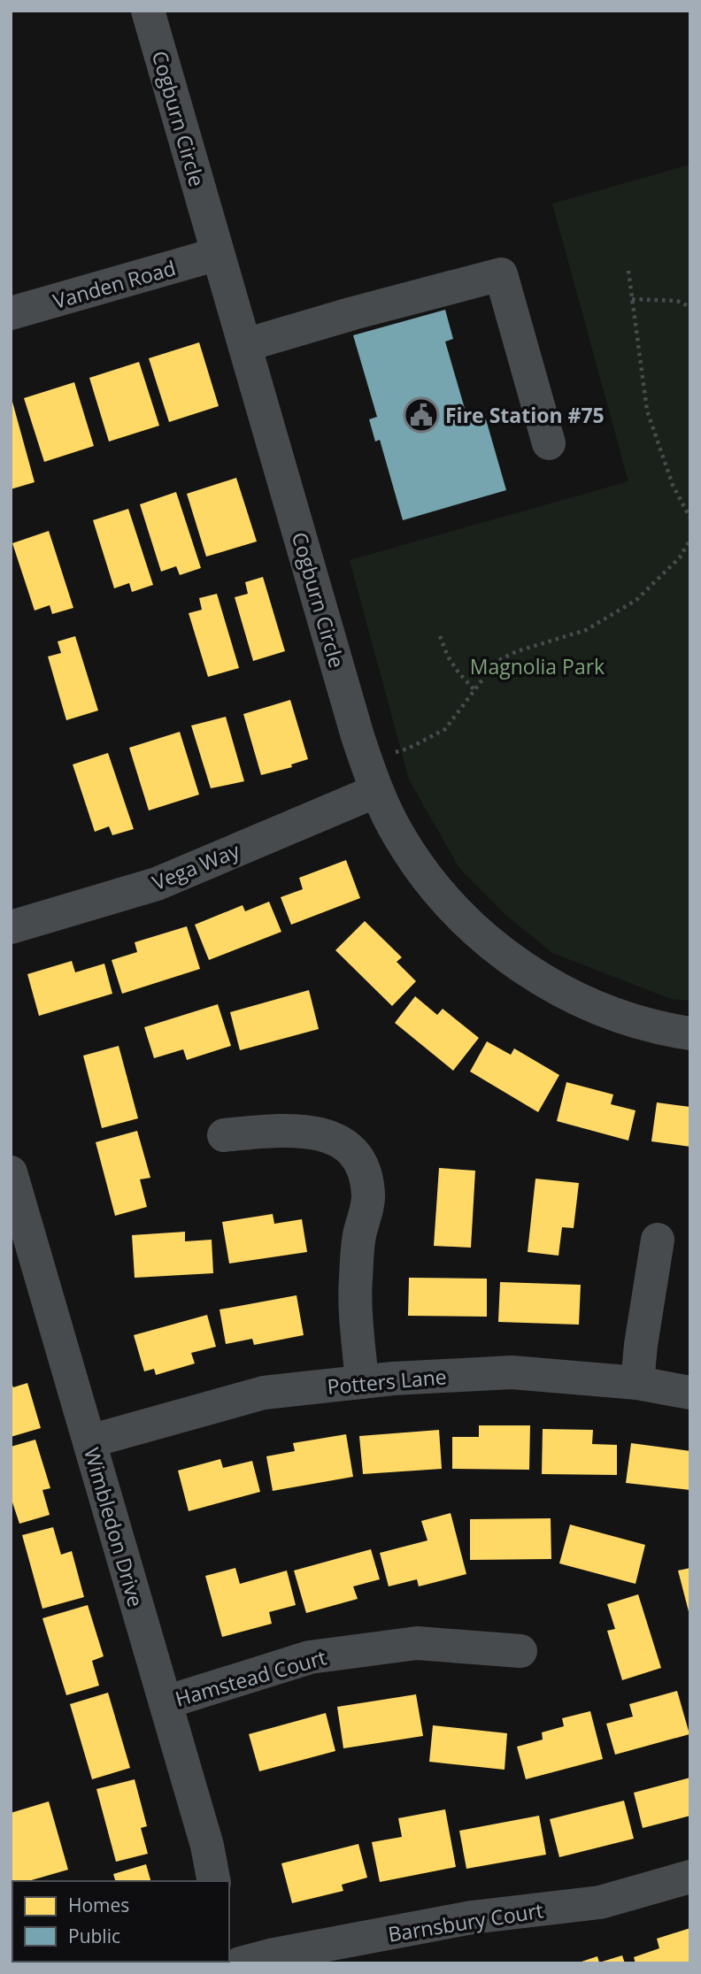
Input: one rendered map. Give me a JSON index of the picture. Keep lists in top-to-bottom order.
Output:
{
  "streets": {
    "street": [
      "Cogburn Circle",
      "Vanden Road",
      "Vega Way",
      "Potters Lane",
      "Wimbledon Drive",
      "Hamstead Court",
      "Barnsbury Court"
    ]
  },
  "crossings": [
    ["Cogburn Circle", "Vanden Road"],
    ["Cogburn Circle", "Vega Way"],
    ["Potters Lane", "Wimbledon Drive"],
    ["Wimbledon Drive", "Hamstead Court"]
  ],
  "parks": ["Magnolia Park"],
  "places": {
    "public building": ["Fire Station #75"]
  },
  "legend": ["Homes", "Public"]
}
